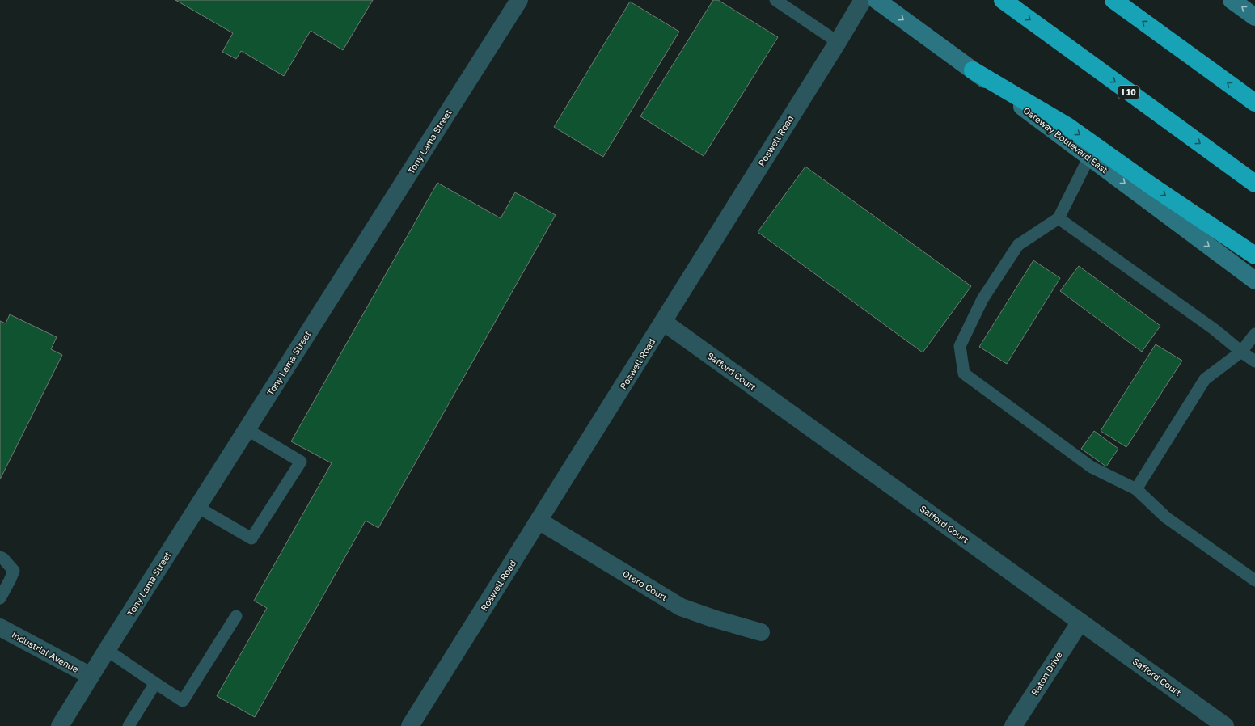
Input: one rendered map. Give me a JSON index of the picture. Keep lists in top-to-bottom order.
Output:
{
  "streets": {
    "highway": ["I 10"],
    "main road": ["Gateway Boulevard East"],
    "street": [
      "Roswell Road",
      "Tony Lama Street",
      "Safford Court",
      "Otero Court",
      "Industrial Avenue",
      "Raton Drive"
    ]
  },
  "crossings": [
    ["Roswell Road", "Safford Court"],
    ["Roswell Road", "Otero Court"],
    ["Tony Lama Street", "Industrial Avenue"],
    ["Safford Court", "Raton Drive"]
  ],
  "one_way": ["Gateway Boulevard East"]
}
